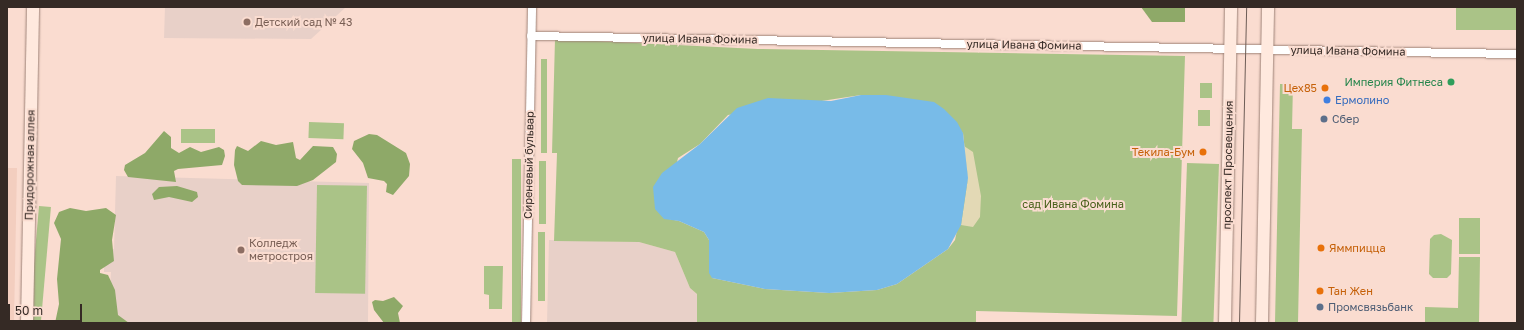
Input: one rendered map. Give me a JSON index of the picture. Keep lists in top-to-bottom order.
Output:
{
  "streets": {
    "main road": ["Придорожная аллея", "проспект Просвещения"],
    "street": ["улица Ивана Фомина", "Сиреневый бульвар"]
  },
  "crossings": [
    ["улица Ивана Фомина", "Сиреневый бульвар"],
    ["улица Ивана Фомина", "проспект Просвещения"]
  ],
  "parks": ["сад Ивана Фомина"],
  "places": [
    "Детский сад № 43",
    "Империя Фитнеса",
    "Цех85",
    "Ермолино",
    "Сбер",
    "Текила-Бум",
    "Яммпицца",
    "Колледж метростроя",
    "Тан Жен",
    "Промсвязьбанк"
  ],
  "scale_bar": "50 m"
}
